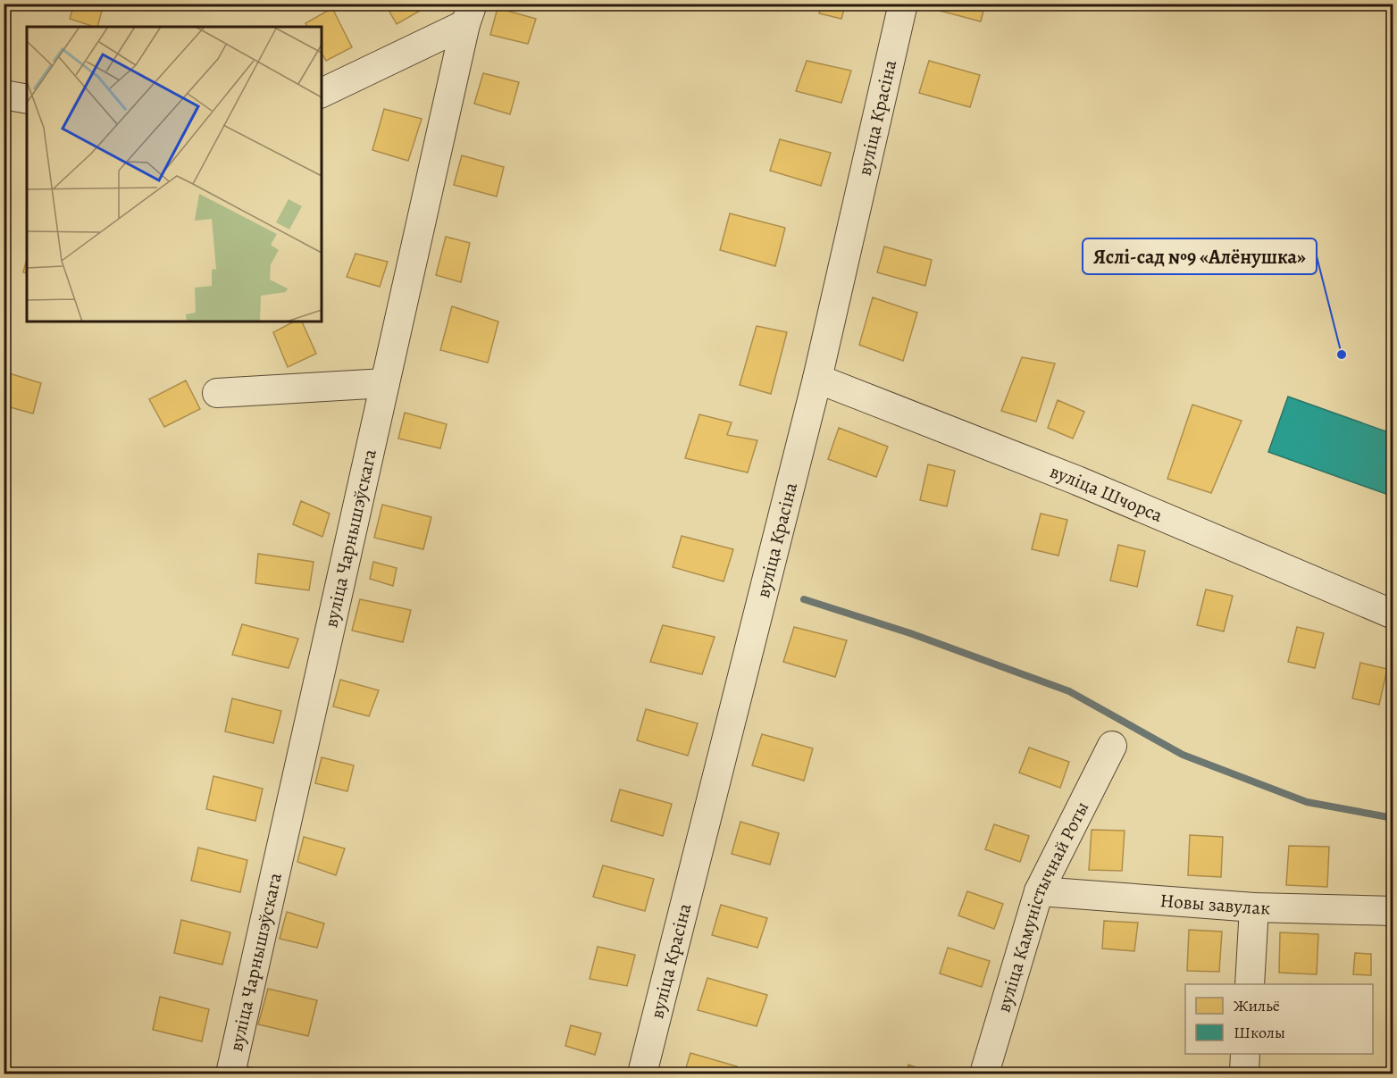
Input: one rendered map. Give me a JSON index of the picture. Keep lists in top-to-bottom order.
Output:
{
  "streets": {
    "street": [
      "вуліца Красіна",
      "вуліца Шчорса",
      "вуліца Чарнышэўскага",
      "Новы завулак",
      "вуліца Камуністычнай Роты"
    ]
  },
  "crossings": [
    ["вуліца Красіна", "вуліца Шчорса"],
    ["Новы завулак", "вуліца Камуністычнай Роты"]
  ],
  "places": ["Яслі-сад №9 «Алёнушка»"],
  "legend": ["Жильё", "Школы"]
}
